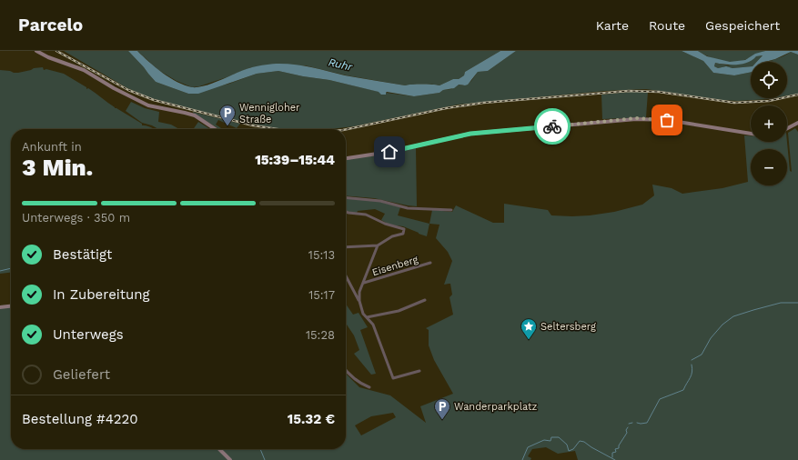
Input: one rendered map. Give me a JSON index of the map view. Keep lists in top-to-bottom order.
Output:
{
  "streets": {
    "street": ["Eisenberg"]
  },
  "water": ["Ruhr"],
  "places": {
    "parking": ["Wennigloher Straße", "Wanderparkplatz"],
    "place": ["Seltersberg"]
  },
  "page": {
    "header": "Parcelo",
    "nav": ["Karte", "Route", "Gespeichert"],
    "map_buttons": ["+", "−"],
    "heading": ["3 Min.", "Ankunft in", "15:39–15:44"],
    "panel": ["Bestellung #4220", "15.32 €"],
    "bar": "Unterwegs · 350 m",
    "list": [
      ["Bestätigt", "15:13"],
      ["In Zubereitung", "15:17"],
      ["Unterwegs", "15:28"],
      "Geliefert"
    ]
  }
}
